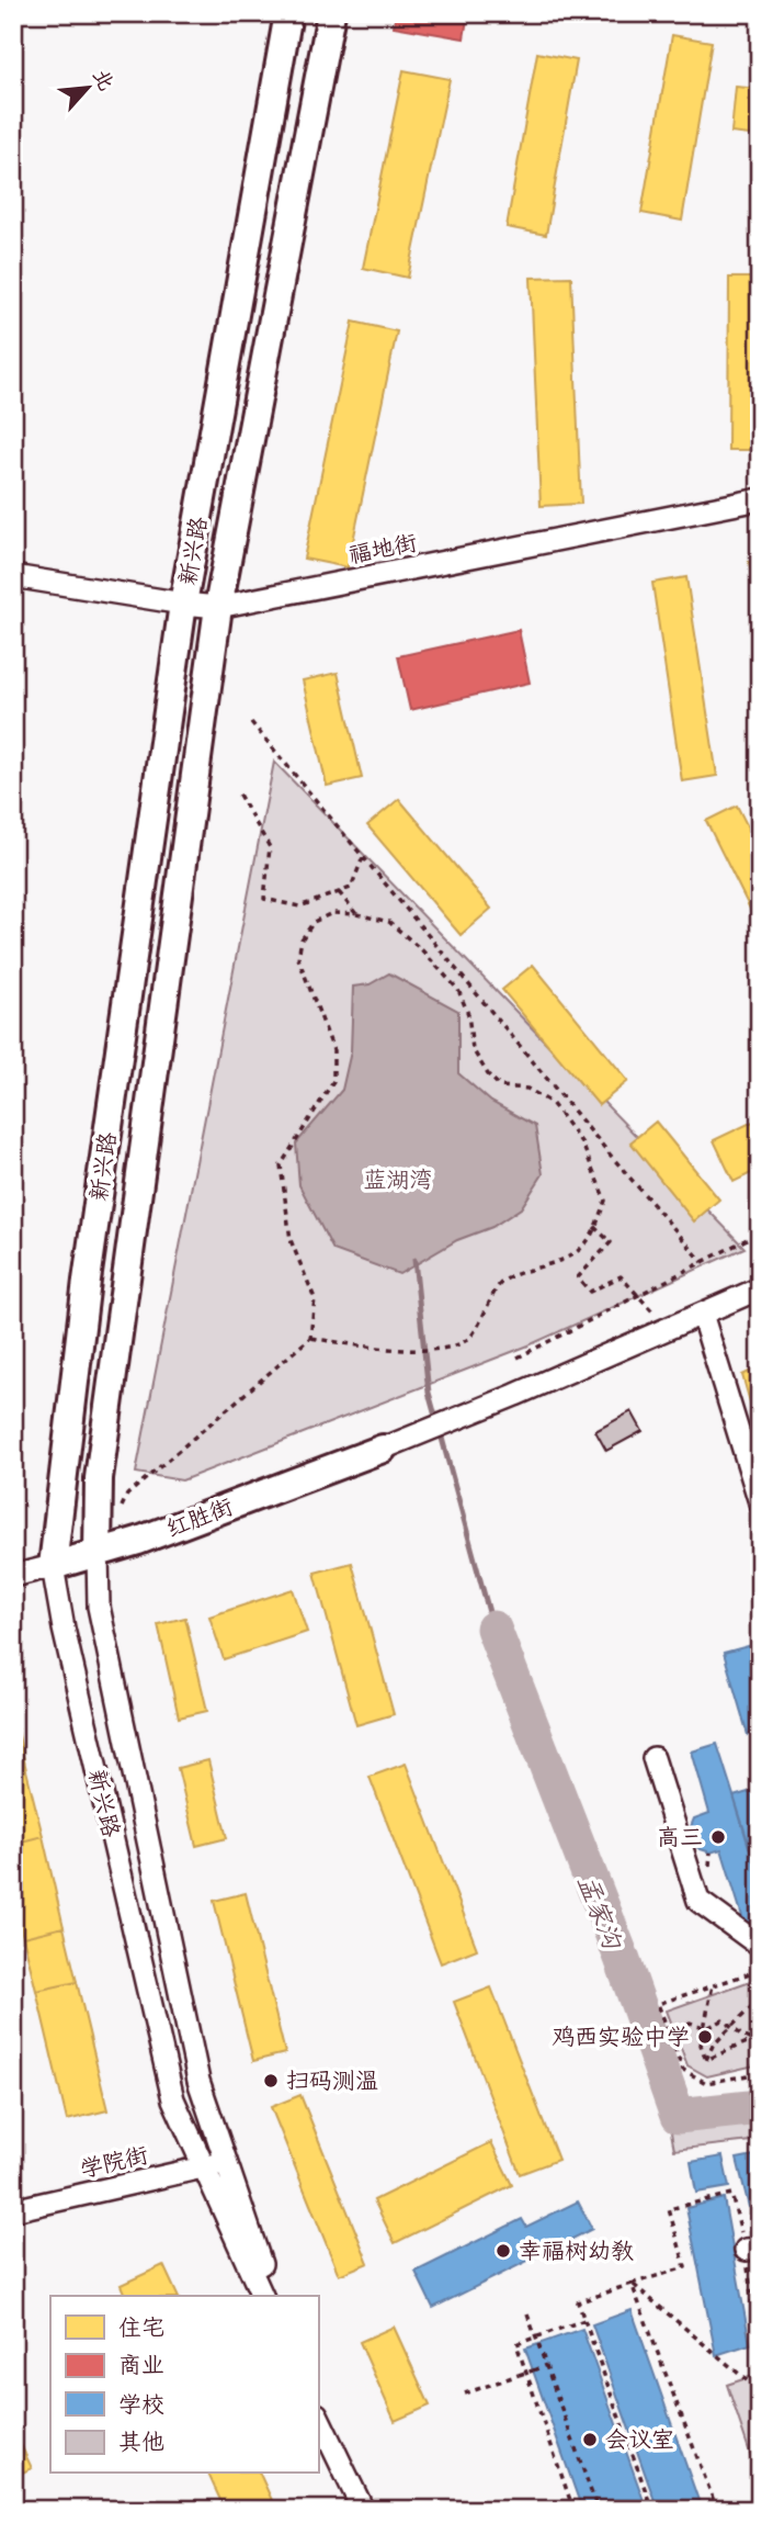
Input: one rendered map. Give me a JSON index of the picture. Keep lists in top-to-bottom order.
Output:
{
  "streets": {
    "main road": ["新兴路", "红胜街"],
    "street": ["福地街", "学院街"]
  },
  "crossings": [
    ["福地街", "新兴路"],
    ["新兴路", "红胜街"],
    ["新兴路", "学院街"]
  ],
  "water": ["孟家沟"],
  "parks": ["蓝湖湾"],
  "places": [
    "高三",
    "鸡西实验中学",
    "扫码测温",
    "幸福树幼教",
    "会议室"
  ],
  "legend": [
    "住宅",
    "商业",
    "学校",
    "其他"
  ],
  "north": "top right"
}
